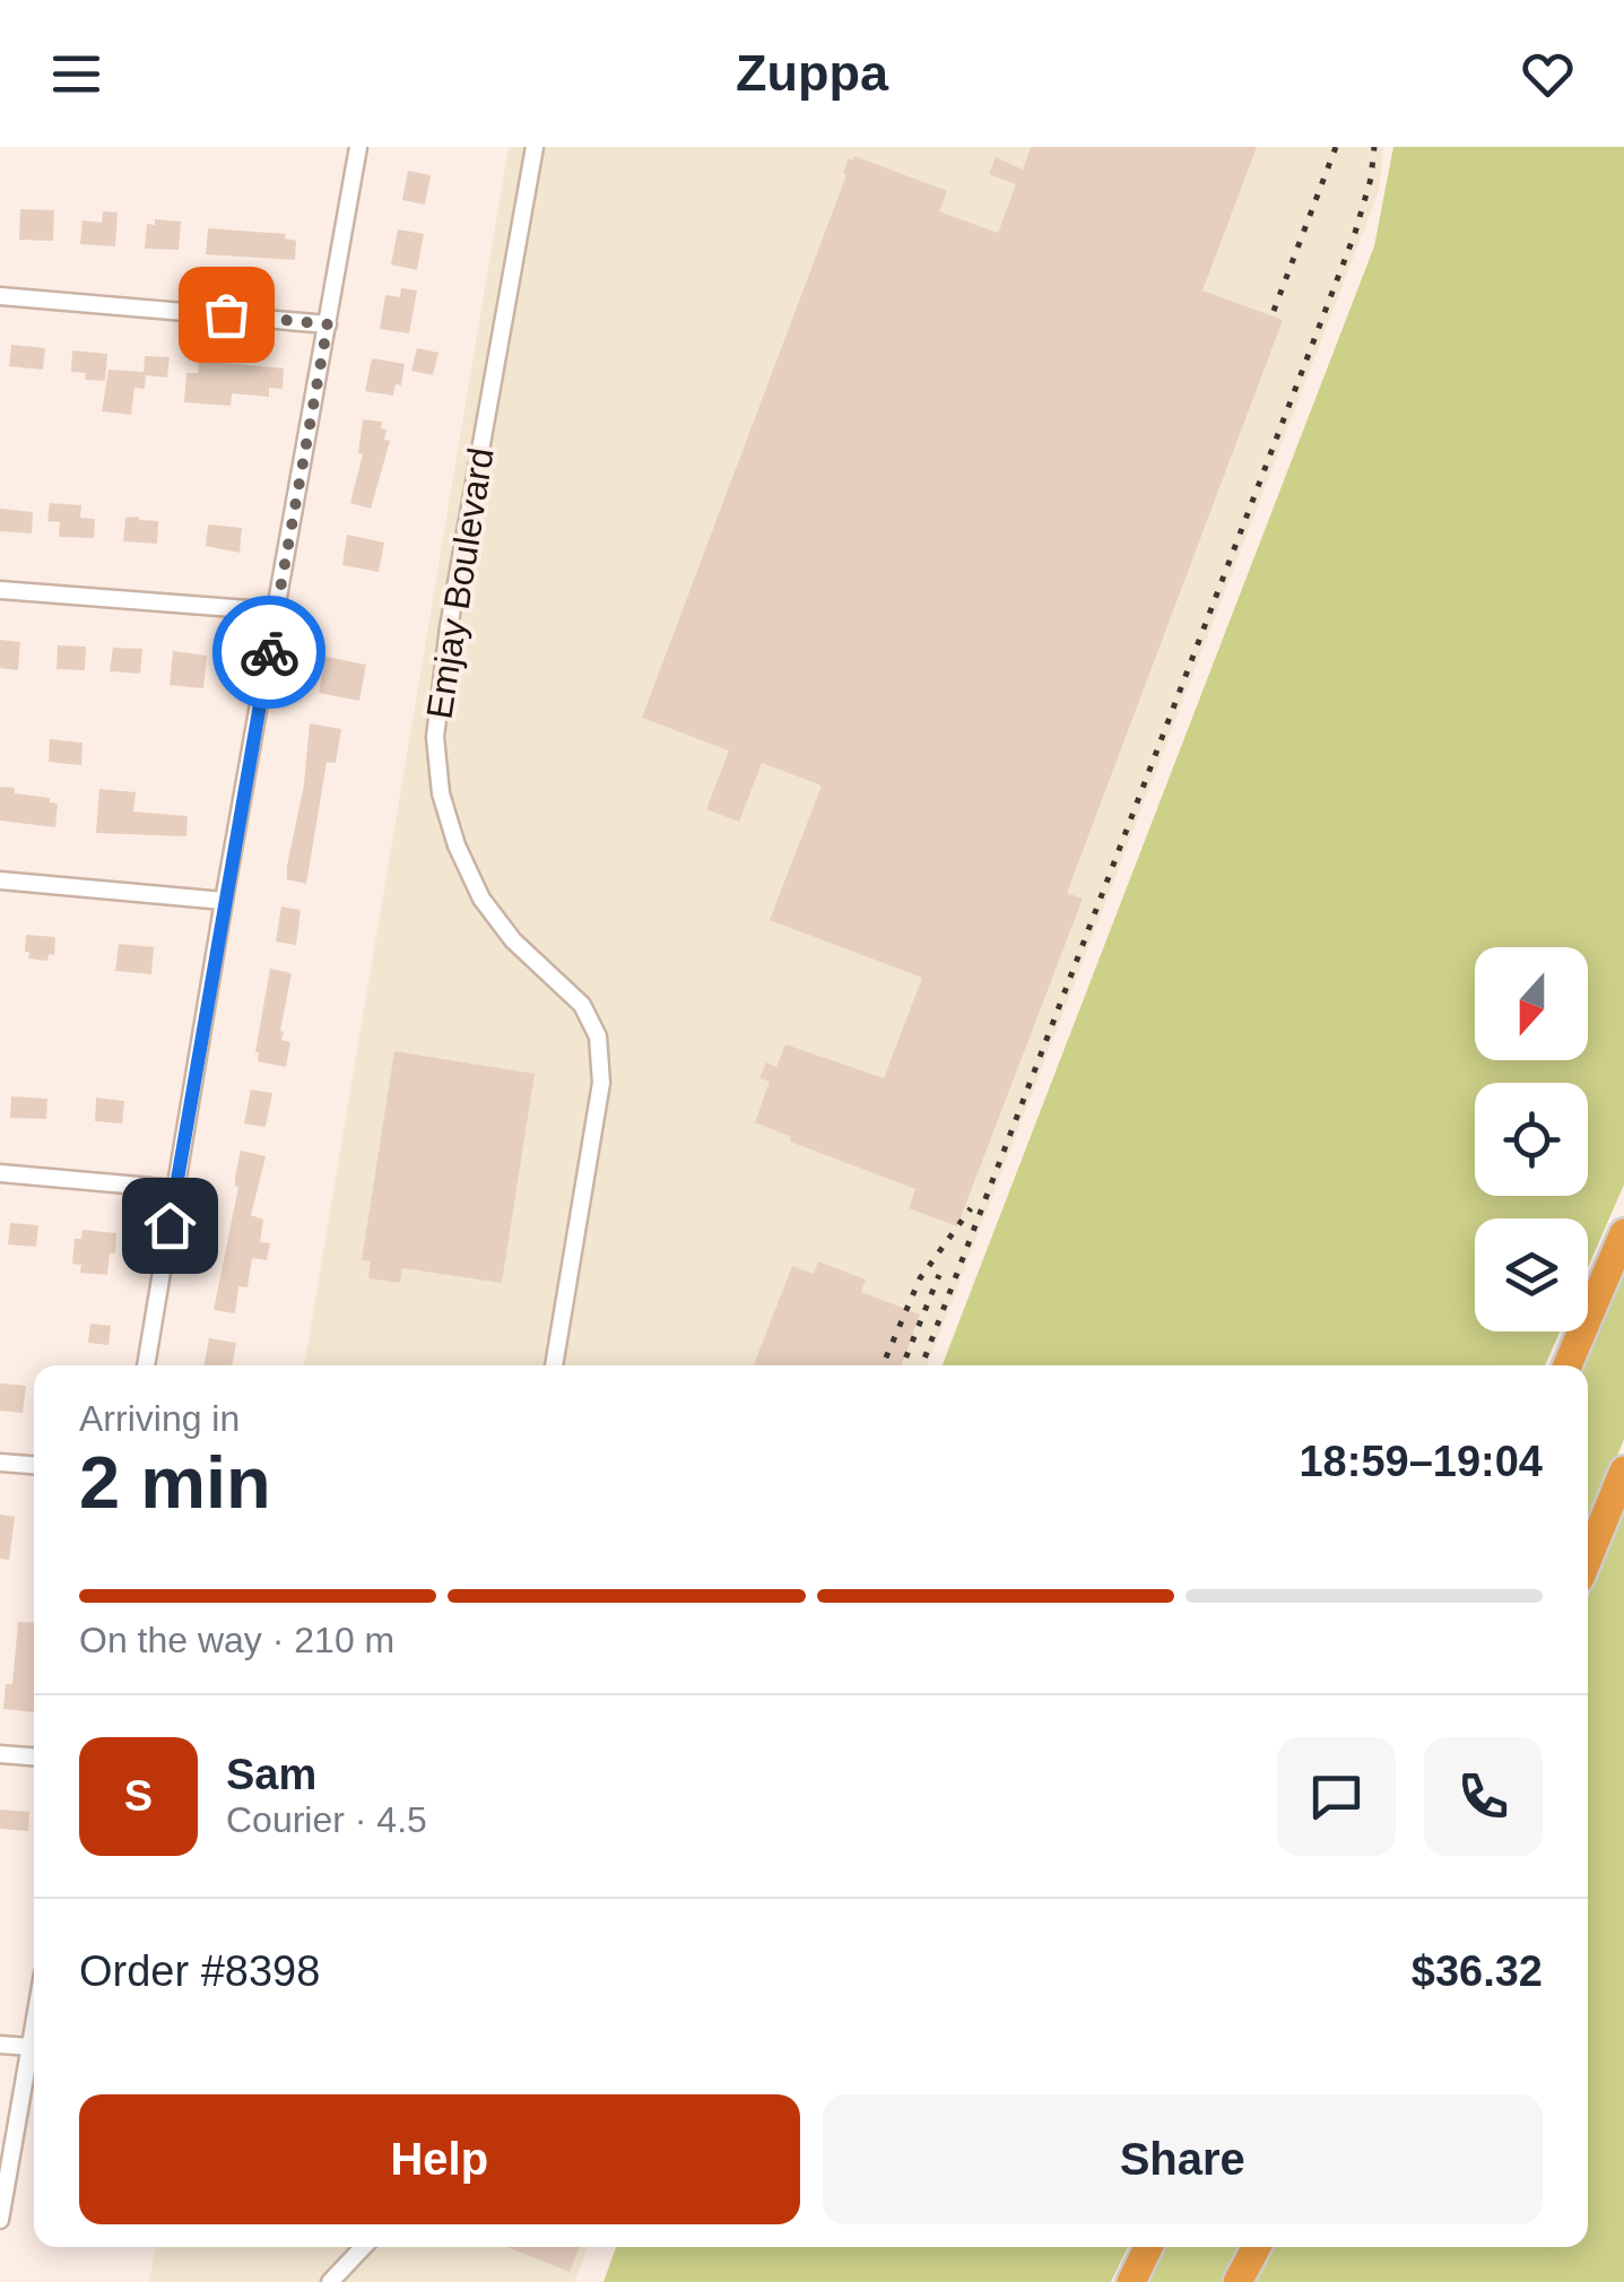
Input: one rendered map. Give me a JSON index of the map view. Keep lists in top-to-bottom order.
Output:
{
  "streets": {
    "street": ["Emjay Boulevard"]
  },
  "north": "bottom",
  "page": {
    "header": "Zuppa",
    "heading": ["2 min", "Arriving in", "18:59–19:04"],
    "panel": [
      "Sam",
      "Courier · 4.5",
      "Order #8398",
      "$36.32"
    ],
    "bar": "On the way · 210 m",
    "round": "S",
    "buttons": ["Help", "Share"]
  }
}
